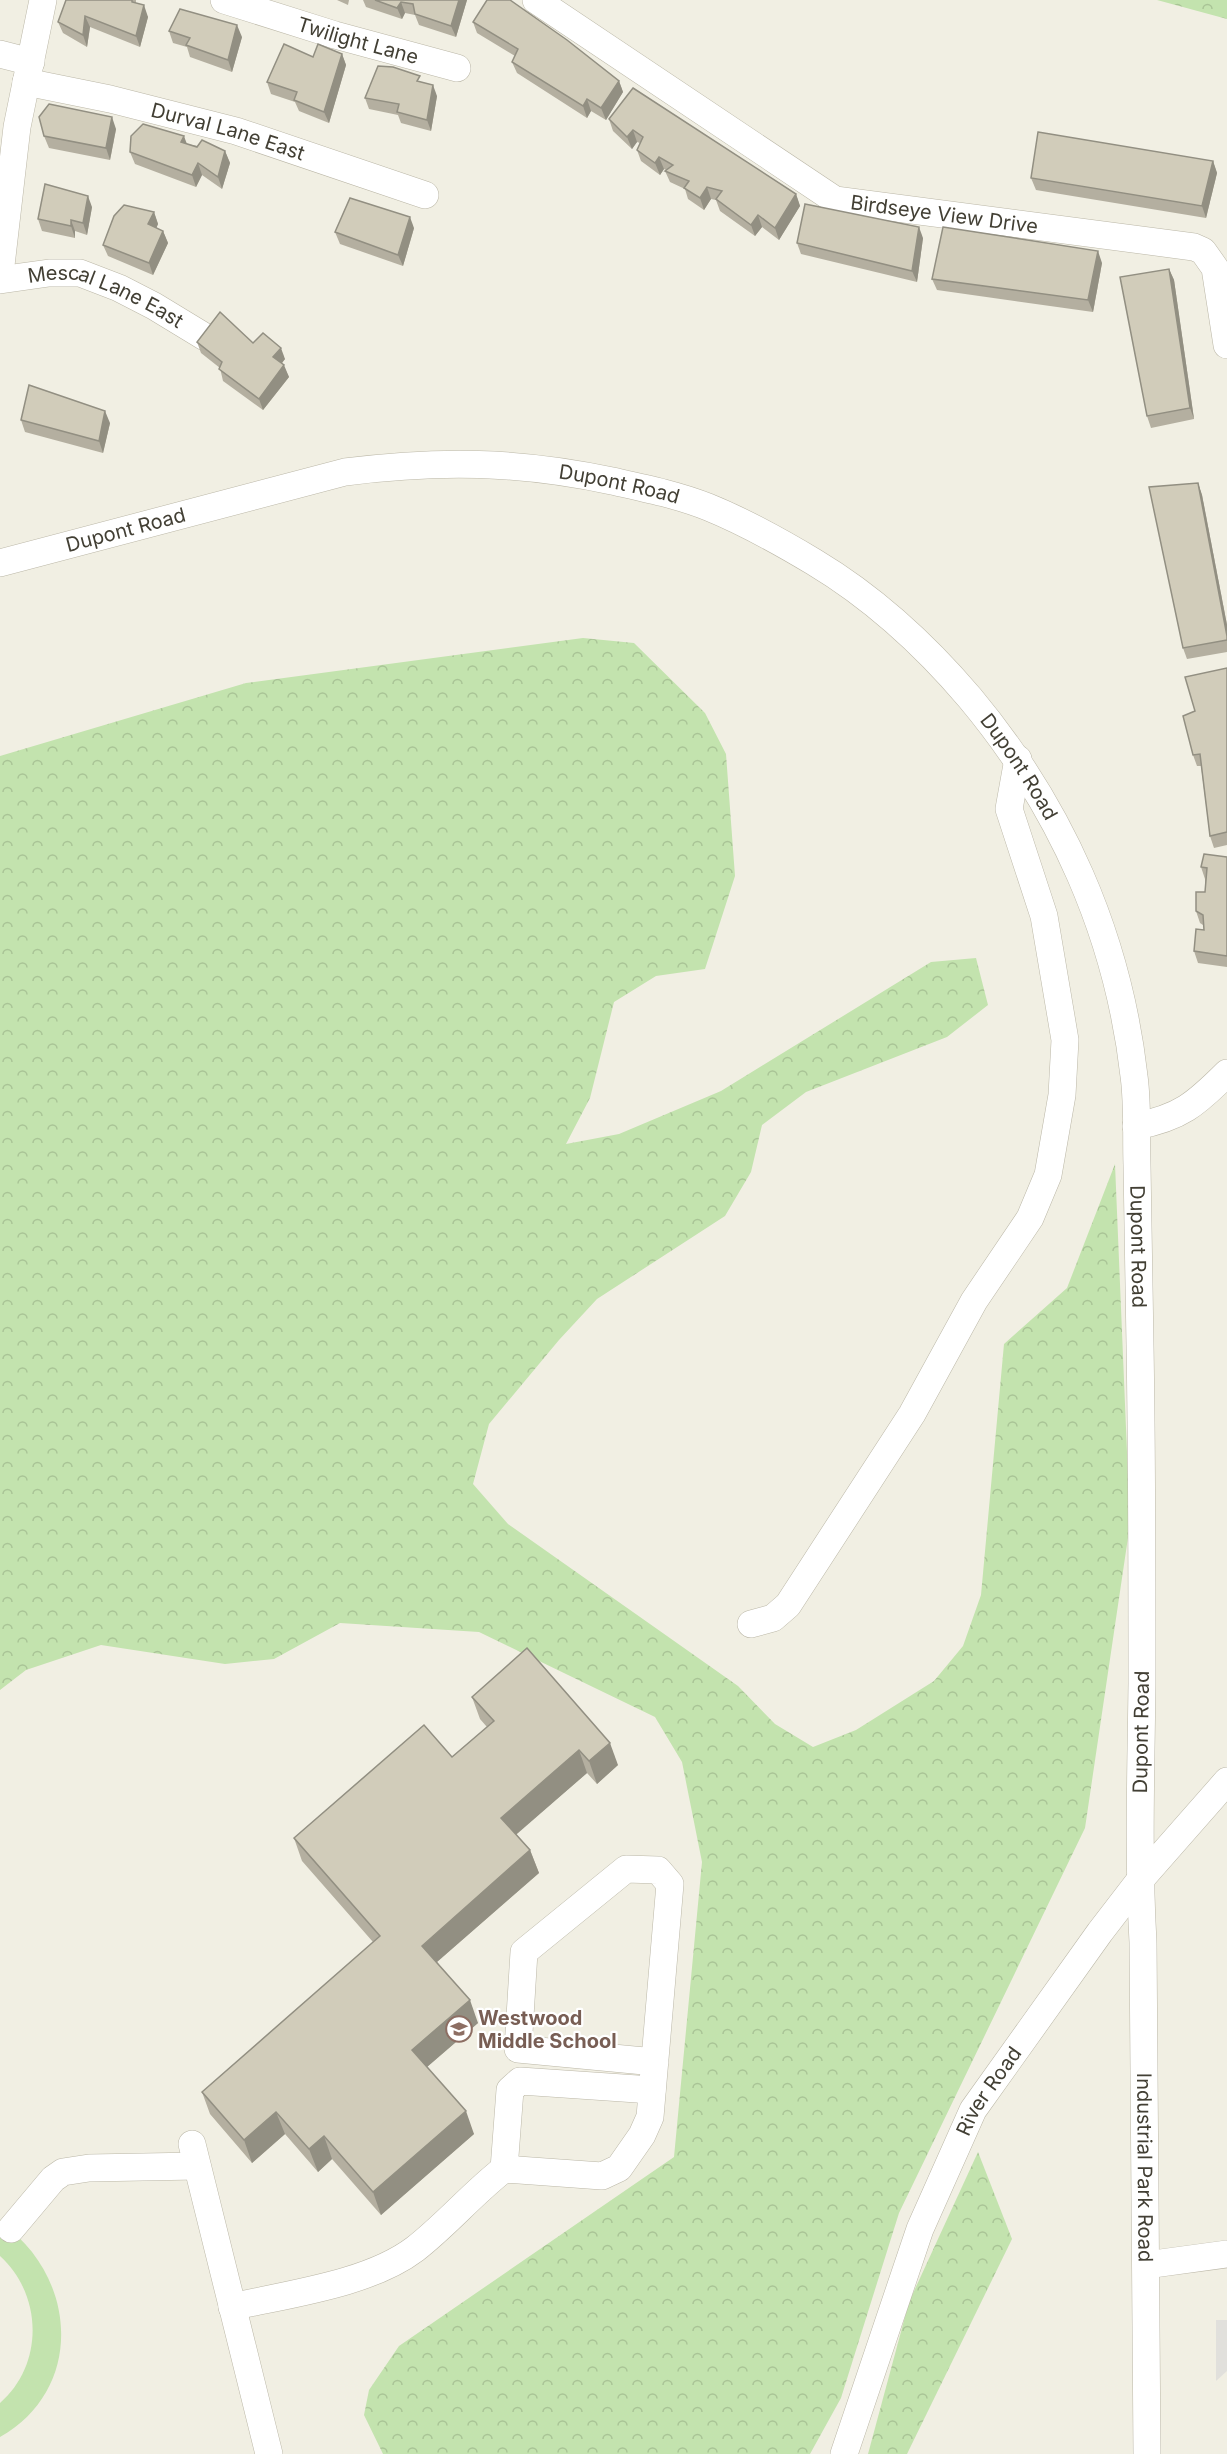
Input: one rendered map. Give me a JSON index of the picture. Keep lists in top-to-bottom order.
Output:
{
  "streets": {
    "street": [
      "Twilight Lane",
      "Durval Lane East",
      "Birdseye View Drive",
      "Mescal Lane East",
      "Dupont Road",
      "River Road",
      "Industrial Park Road"
    ]
  },
  "crossings": [
    ["Dupont Road", "River Road"],
    ["Dupont Road", "Industrial Park Road"],
    ["River Road", "Industrial Park Road"]
  ],
  "places": {
    "school or university": ["Westwood Middle School"]
  }
}
